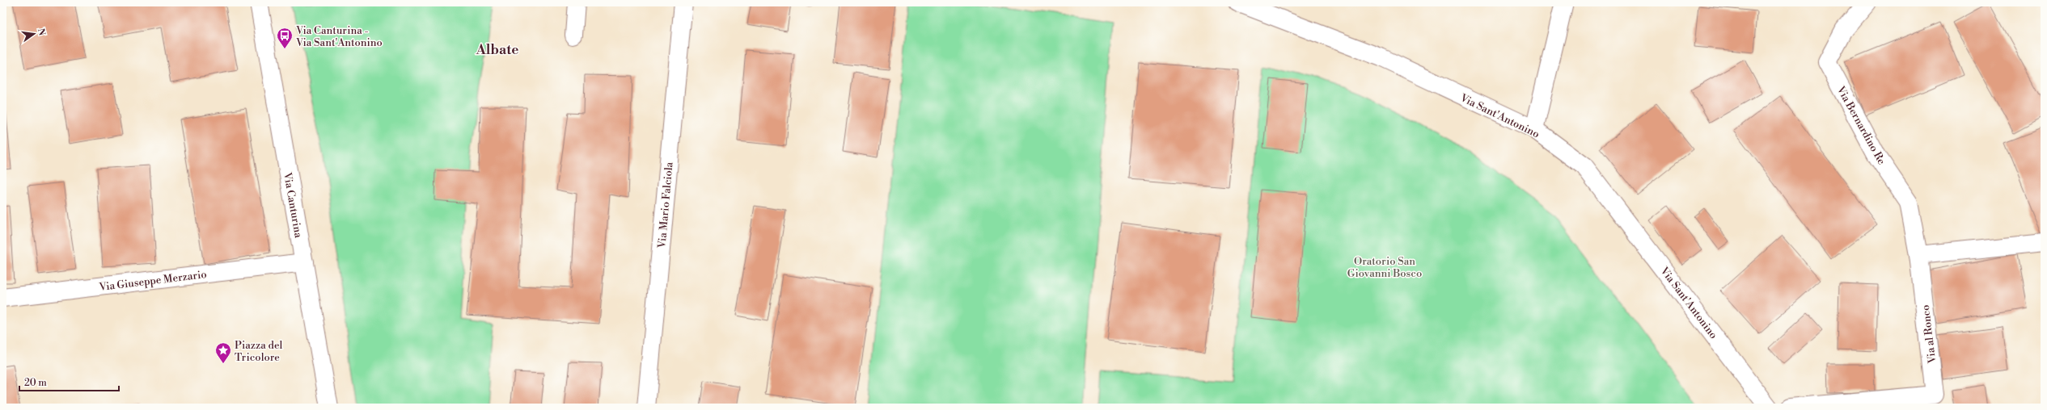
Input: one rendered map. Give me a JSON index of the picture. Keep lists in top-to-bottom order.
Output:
{
  "streets": {
    "street": [
      "Via Sant'Antonino",
      "Via Bernardino Re",
      "Via Canturina",
      "Via Mario Falciola",
      "Via Giuseppe Merzario",
      "Via al Ronco"
    ]
  },
  "crossings": [
    ["Via Bernardino Re", "Via al Ronco"],
    ["Via Canturina", "Via Giuseppe Merzario"]
  ],
  "districts": ["Albate"],
  "parks": ["Oratorio San Giovanni Bosco"],
  "places": {
    "bus stop": ["Via Canturina - Via Sant'Antonino"],
    "place": ["Piazza del Tricolore"]
  },
  "scale_bar": "20 m",
  "north": "right"
}
